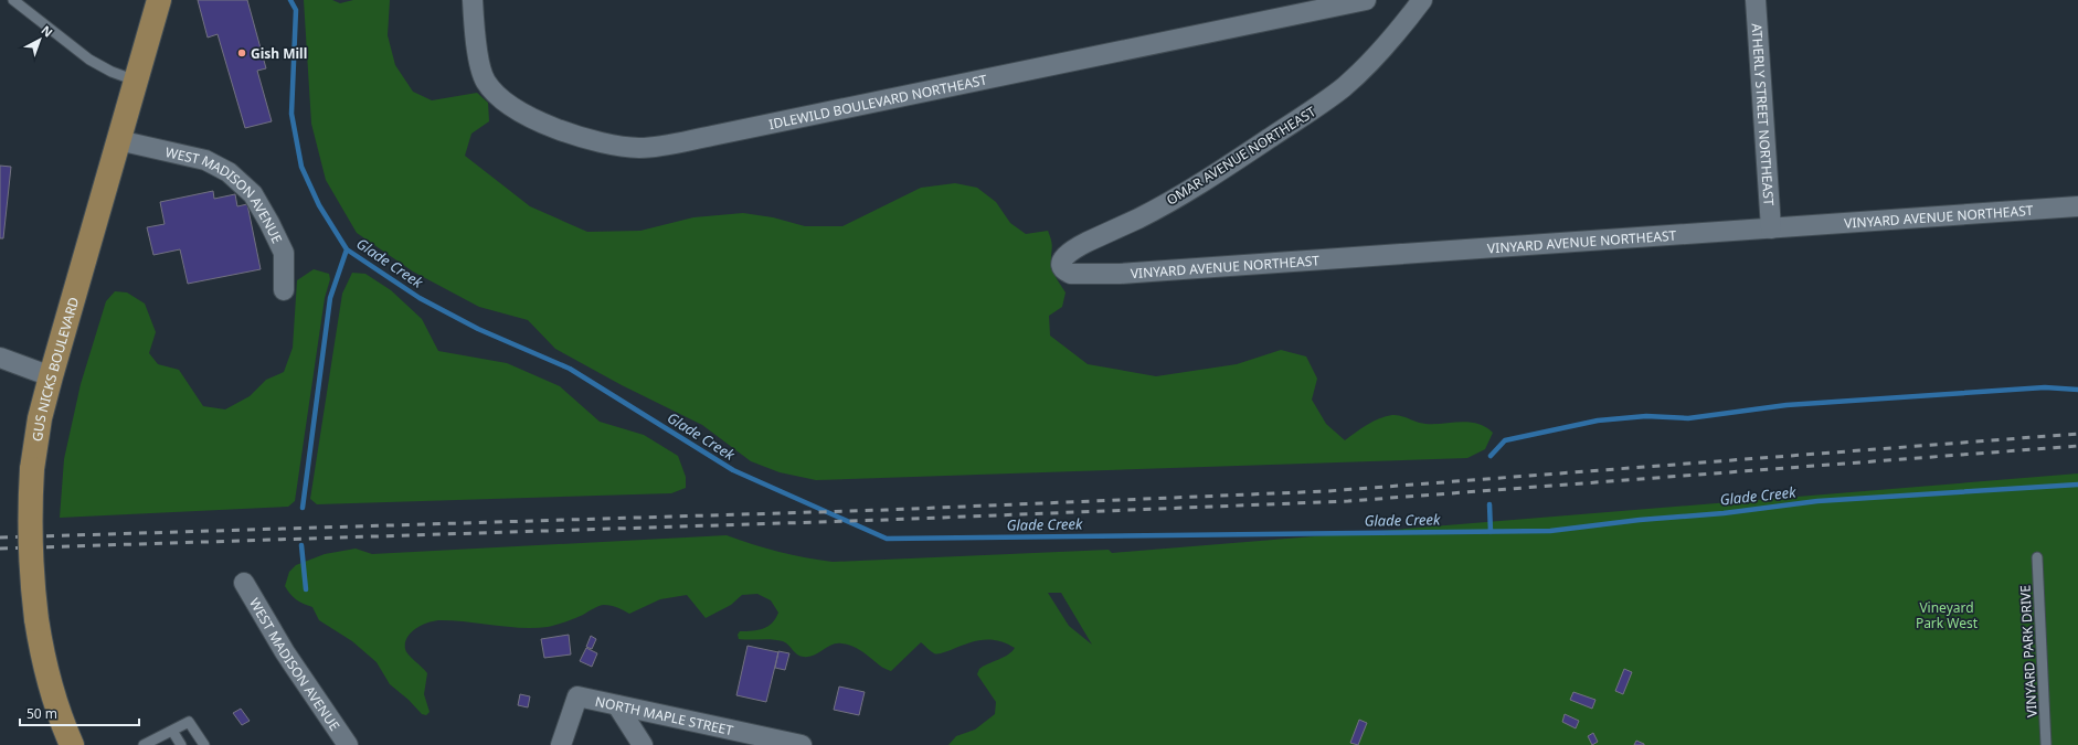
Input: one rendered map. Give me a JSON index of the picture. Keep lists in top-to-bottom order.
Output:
{
  "streets": {
    "main road": ["GUS NICKS BOULEVARD"],
    "street": [
      "IDLEWILD BOULEVARD NORTHEAST",
      "ATHERLY STREET NORTHEAST",
      "OMAR AVENUE NORTHEAST",
      "WEST MADISON AVENUE",
      "VINYARD AVENUE NORTHEAST",
      "NORTH MAPLE STREET"
    ],
    "lane": ["VINYARD PARK DRIVE"]
  },
  "crossings": [
    ["ATHERLY STREET NORTHEAST", "VINYARD AVENUE NORTHEAST"],
    ["OMAR AVENUE NORTHEAST", "VINYARD AVENUE NORTHEAST"],
    ["WEST MADISON AVENUE", "GUS NICKS BOULEVARD"]
  ],
  "water": ["Glade Creek"],
  "parks": ["Vineyard Park West"],
  "places": ["Gish Mill"],
  "scale_bar": "50 m",
  "north": "top right"
}
